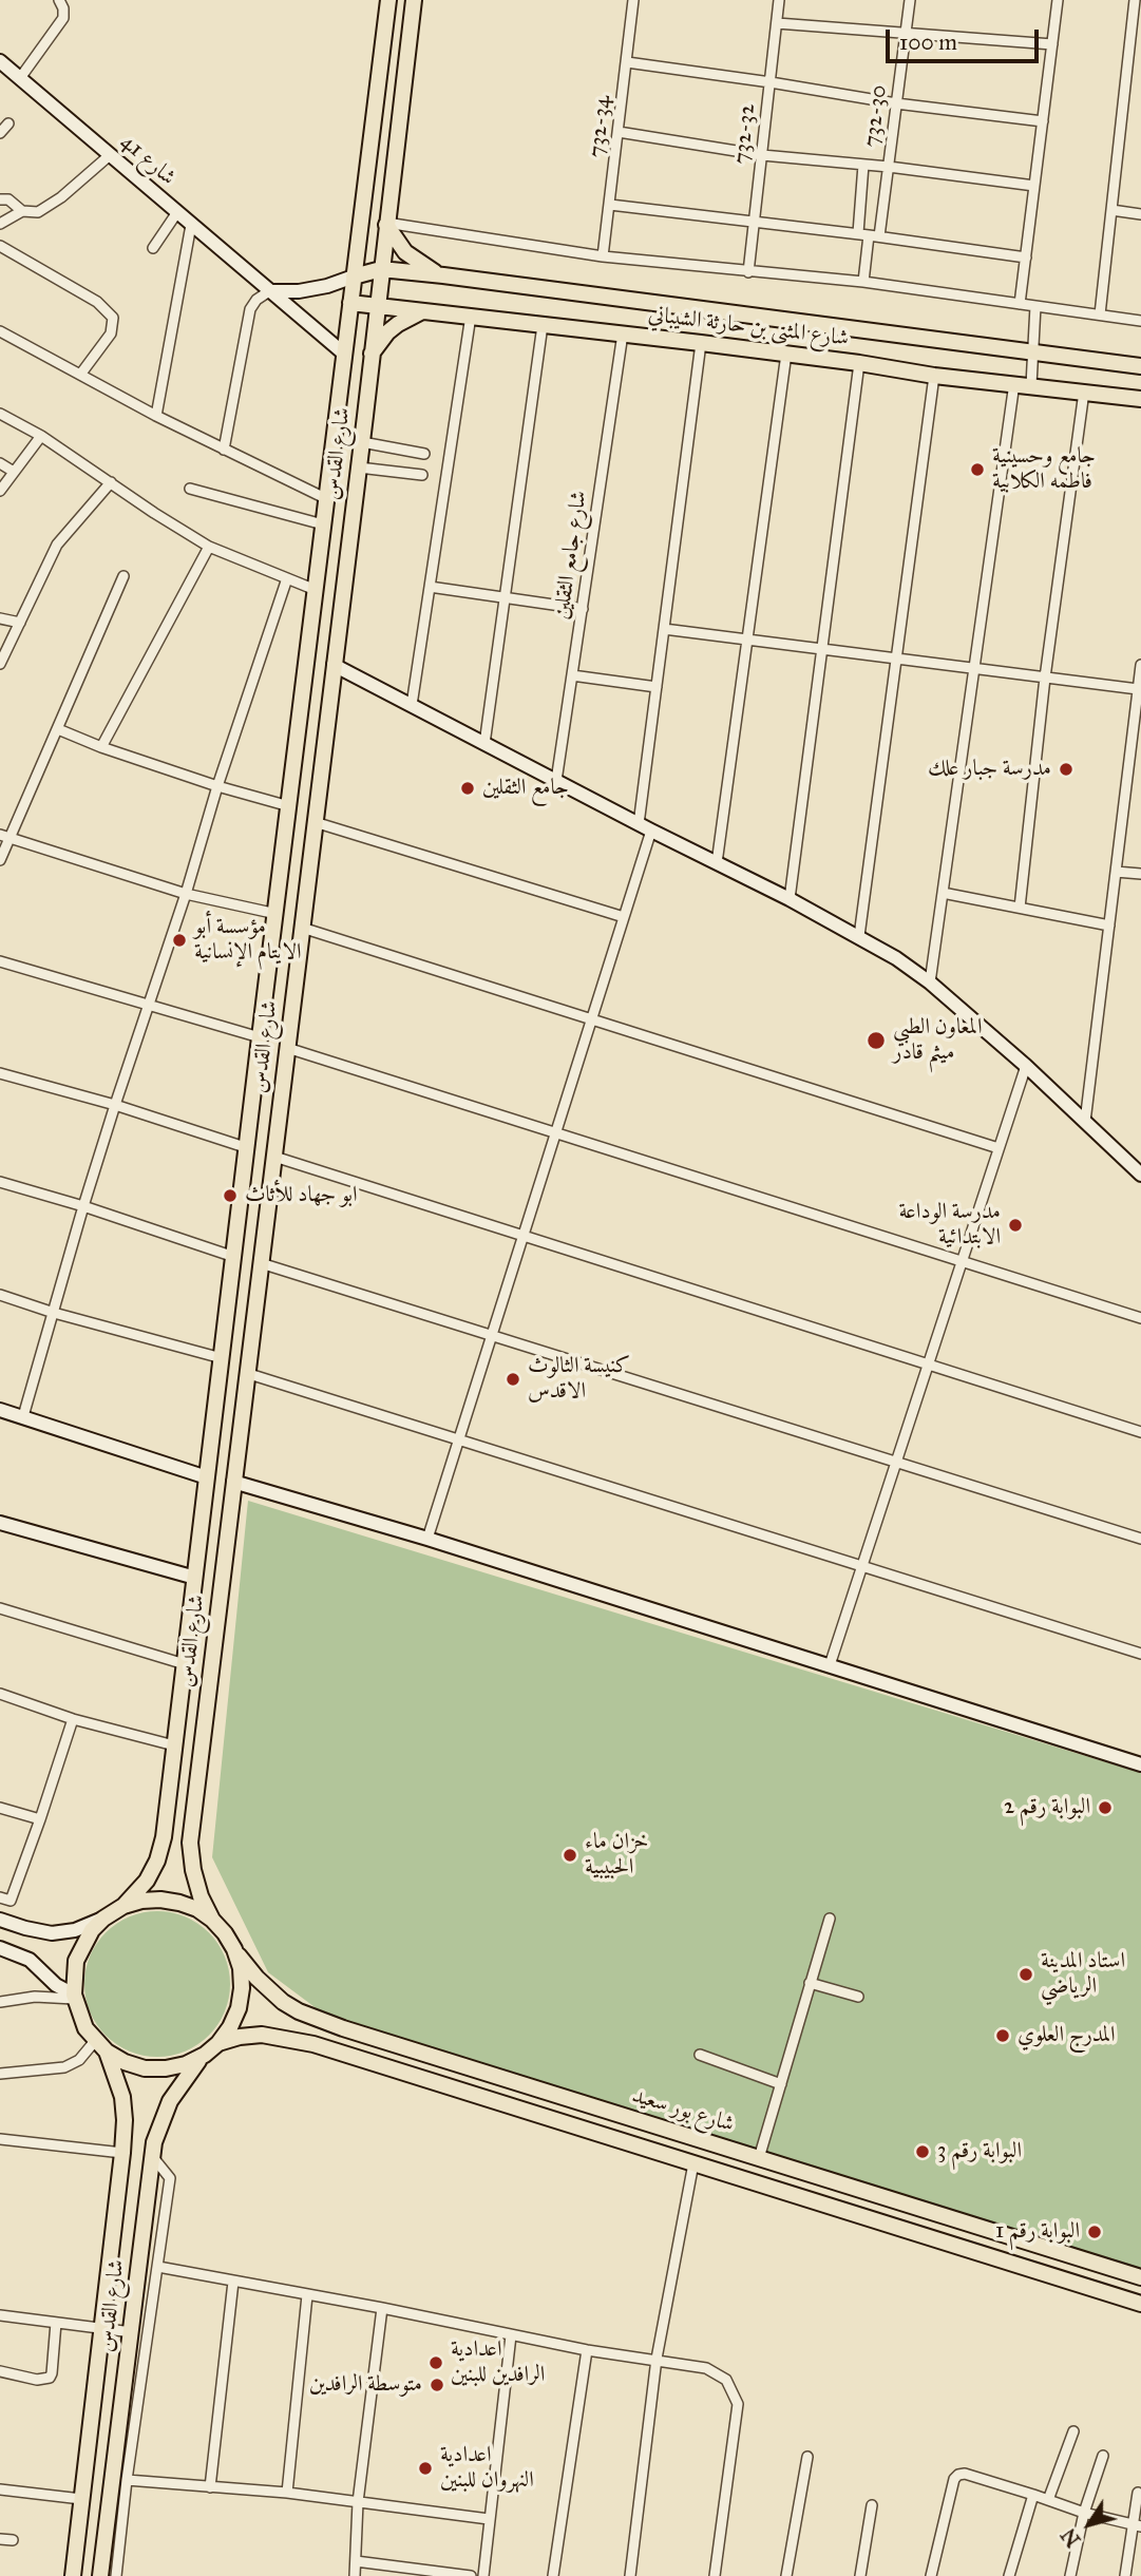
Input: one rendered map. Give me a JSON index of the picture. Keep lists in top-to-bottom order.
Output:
{
  "streets": {
    "main road": ["شارع المثنى بن حارثة الشيباني", "شارع القدس", "شارع بور سعيد"],
    "street": [
      "732-30",
      "732-34",
      "732-32",
      "شارع 41",
      "شارع جامع الثقلين"
    ]
  },
  "crossings": [
    ["شارع 41", "شارع القدس"],
    ["شارع المثنى بن حارثة الشيباني", "شارع القدس"],
    ["شارع المثنى بن حارثة الشيباني", "شارع جامع الثقلين"],
    ["شارع القدس", "شارع بور سعيد"]
  ],
  "places": [
    "جامع وحسينية فاطمه الكلابية",
    "مدرسة جبار علك",
    "جامع الثقلين",
    "مؤسسة أبو الايتام الإنسانية",
    "المعاون الطبي ميثم قادر",
    "ابو جهاد للأثاث",
    "مدرسة الوداعة الابتدائية",
    "كنيسة الثالوث الاقدس",
    "البوابة رقم 2",
    "خزان ماء الحبيبية",
    "استاد المدينة الرياضي",
    "المدرج العلوي",
    "البوابة رقم 3",
    "البوابة رقم 1",
    "اعدادية الرافدين للبنين",
    "متوسطة الرافدين",
    "اعدادية النهروان للبنين"
  ],
  "scale_bar": "100 m",
  "north": "bottom left"
}
